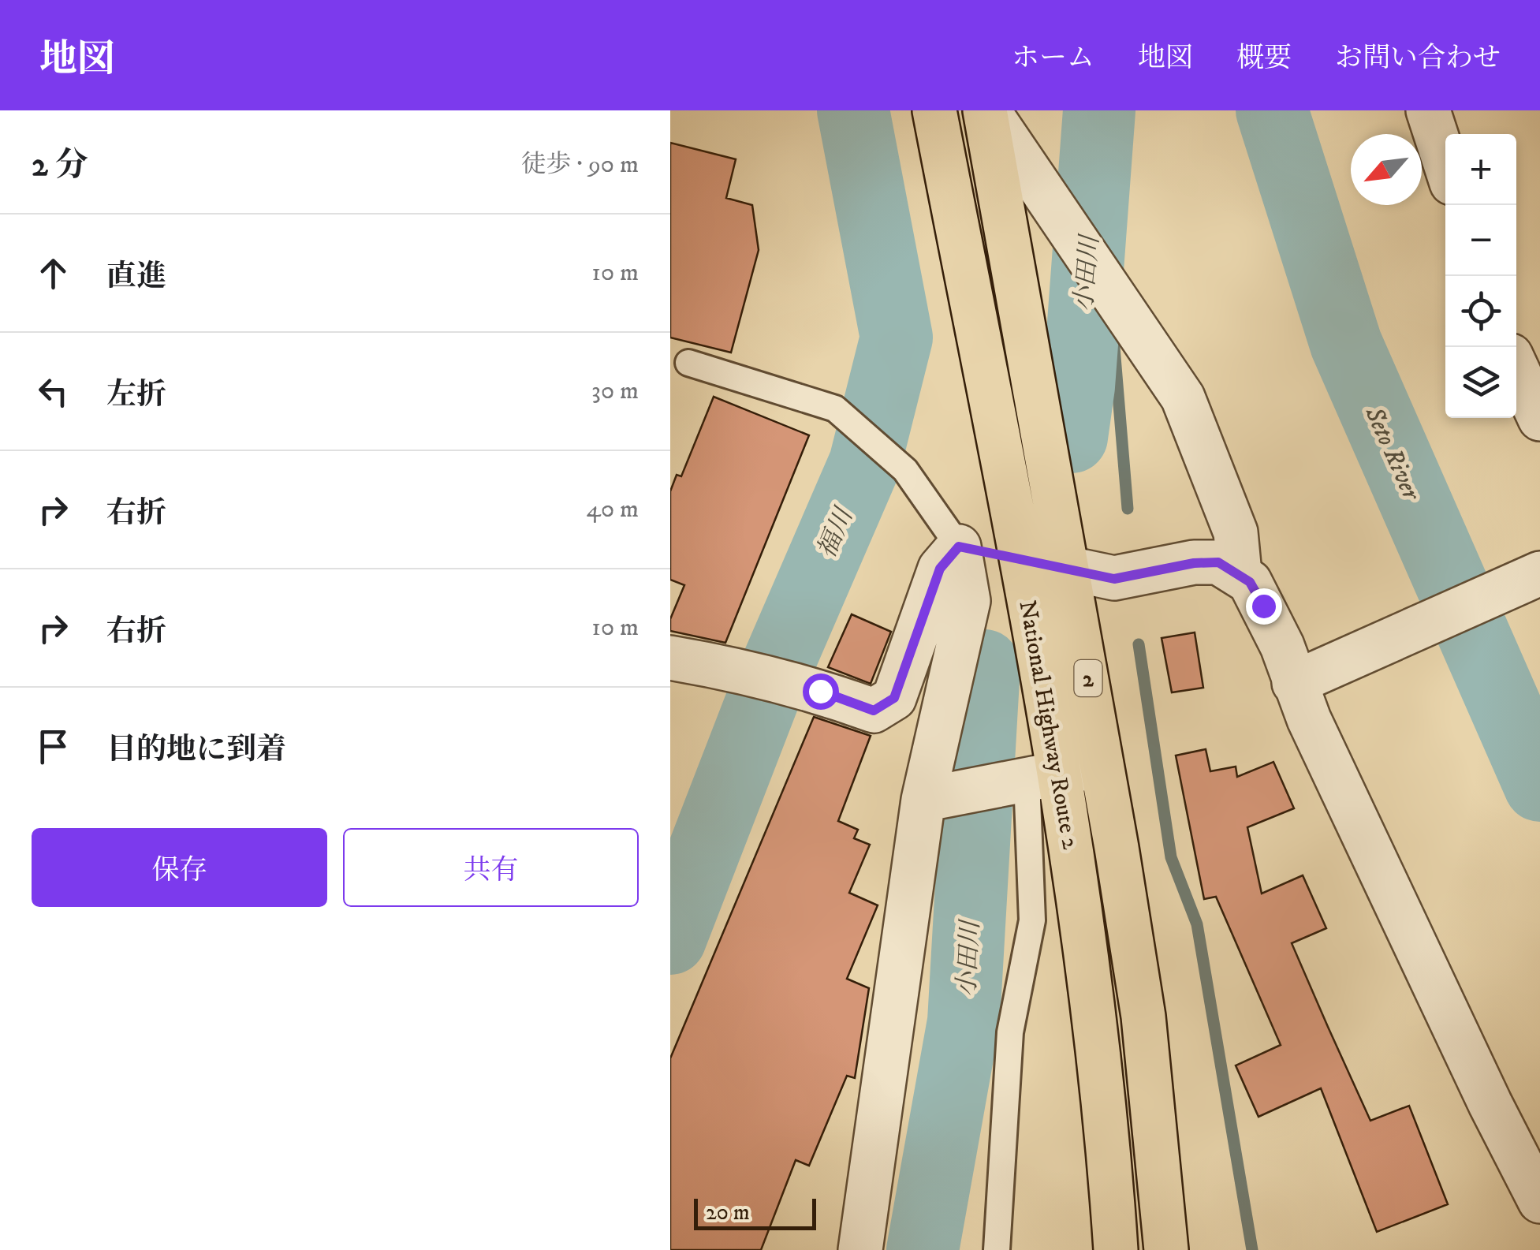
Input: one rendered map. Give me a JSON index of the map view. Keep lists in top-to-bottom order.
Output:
{
  "streets": {
    "highway": ["2", "National Highway Route 2"]
  },
  "water": ["小田川", "Seto River", "福川"],
  "scale_bar": "20 m",
  "north": "bottom left",
  "page": {
    "header": "地図",
    "nav": [
      "ホーム",
      "地図",
      "概要",
      "お問い合わせ"
    ],
    "heading": ["2 分", "徒歩 · 90 m"],
    "map_buttons": ["+", "−"],
    "list": [
      ["直進", "10 m"],
      ["左折", "30 m"],
      ["右折", "40 m"],
      ["右折", "10 m"],
      "目的地に到着"
    ],
    "buttons": ["保存", "共有"],
    "scale": "20 m"
  }
}
